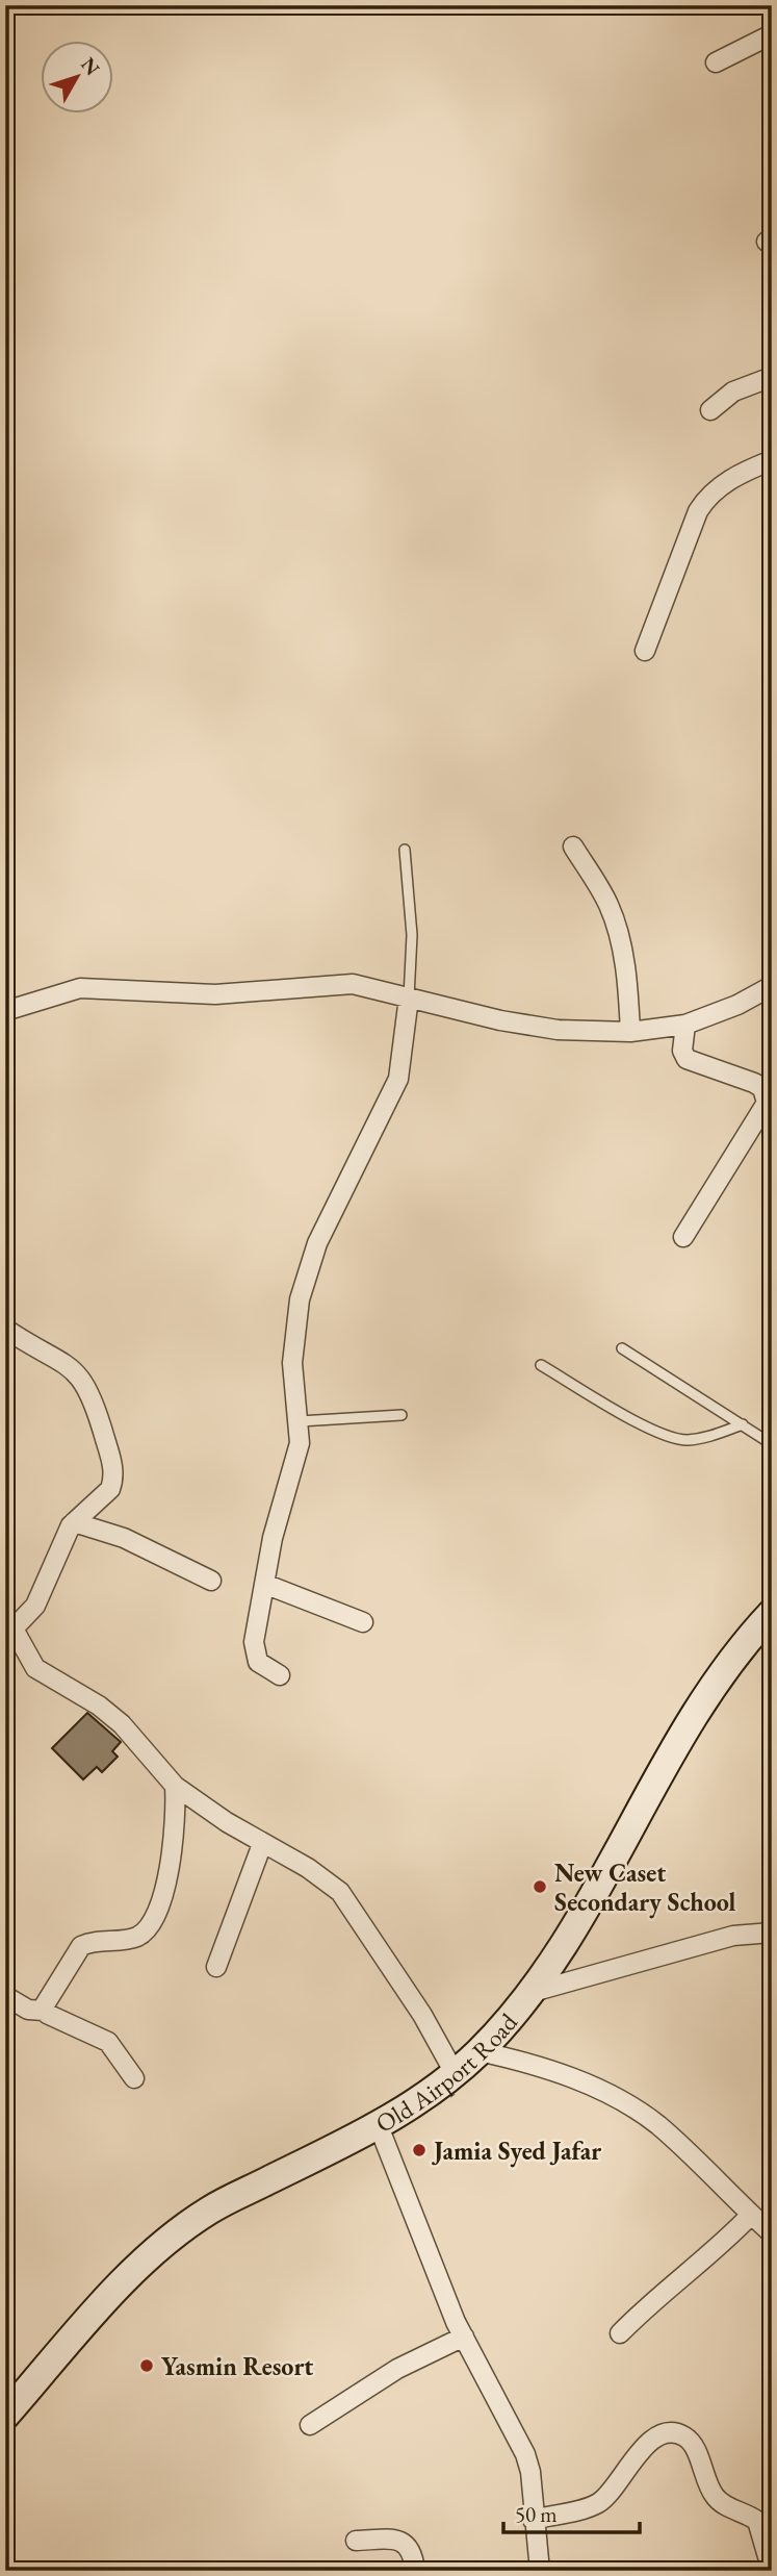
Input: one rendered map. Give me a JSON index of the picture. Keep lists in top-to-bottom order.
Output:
{
  "streets": {
    "main road": ["Old Airport Road"]
  },
  "places": ["New Caset Secondary School", "Jamia Syed Jafar", "Yasmin Resort"],
  "scale_bar": "50 m",
  "north": "top right"
}
